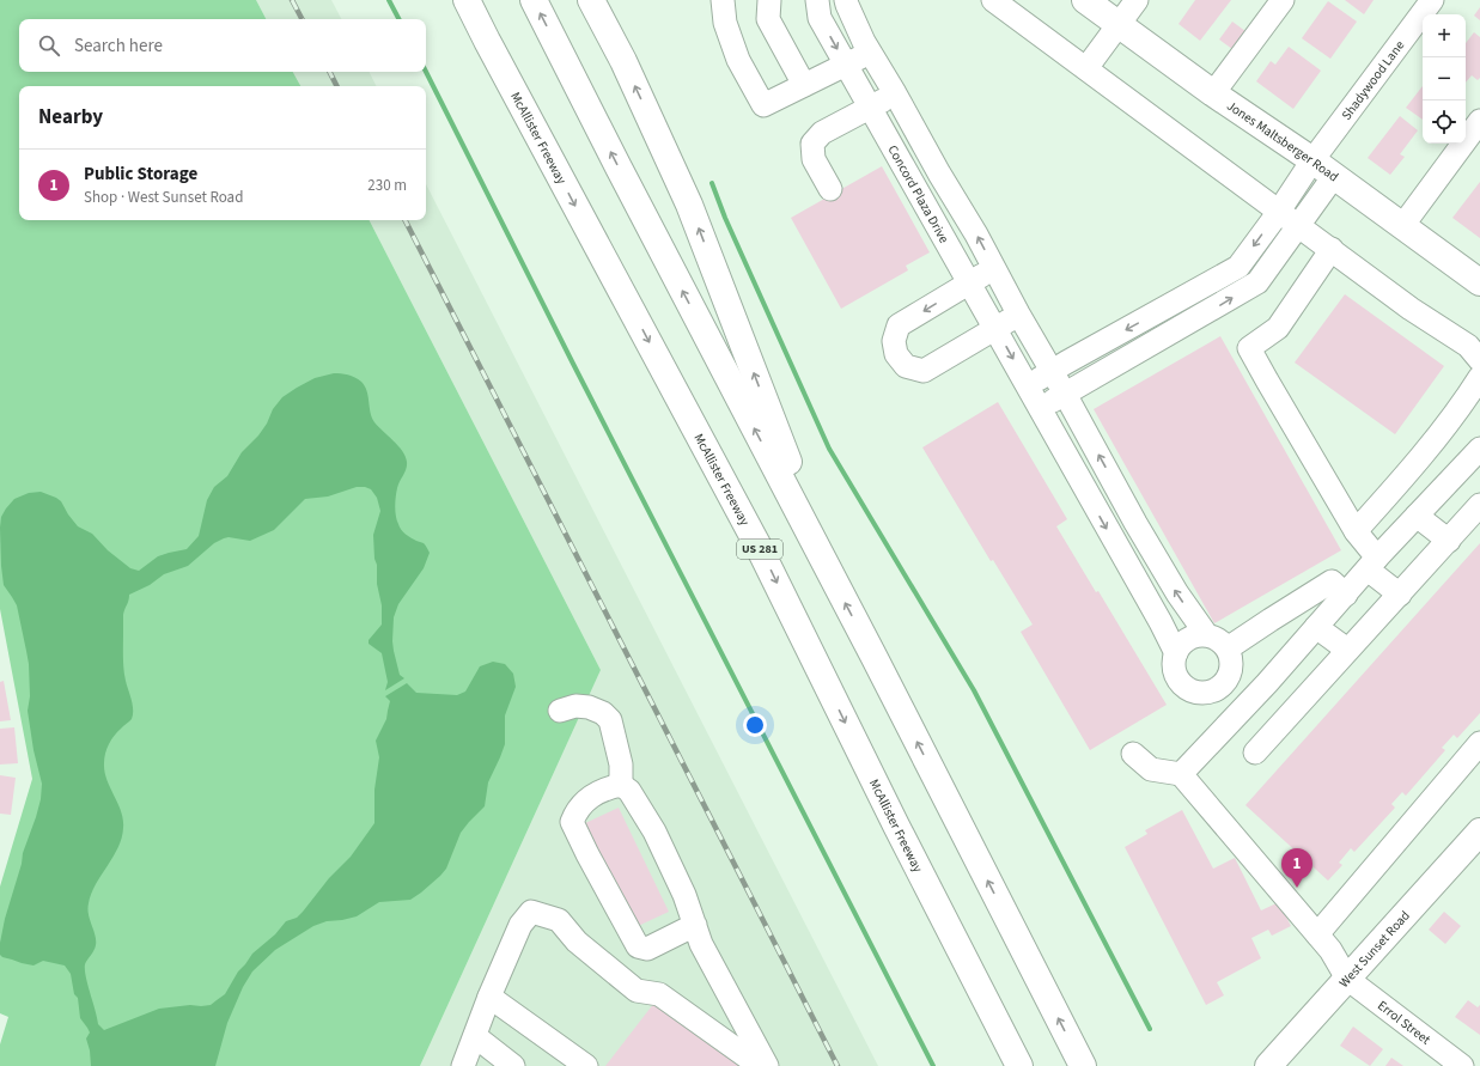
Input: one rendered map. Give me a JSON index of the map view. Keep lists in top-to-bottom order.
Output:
{
  "streets": {
    "main road": [
      "McAllister Freeway",
      "Jones Maltsberger Road",
      "US 281",
      "West Sunset Road"
    ],
    "street": ["Shadywood Lane", "Concord Plaza Drive", "Errol Street"]
  },
  "crossings": [
    ["Shadywood Lane", "Jones Maltsberger Road"],
    ["Shadywood Lane", "Concord Plaza Drive"],
    ["West Sunset Road", "Errol Street"]
  ],
  "page": {
    "map_buttons": ["+", "−"],
    "search": "Search here",
    "heading": "Nearby",
    "list": [
      {
        "mark": "1",
        "name": "Public Storage",
        "note": "Shop · West Sunset Road",
        "value": "230 m"
      }
    ],
    "pins": "1"
  }
}
